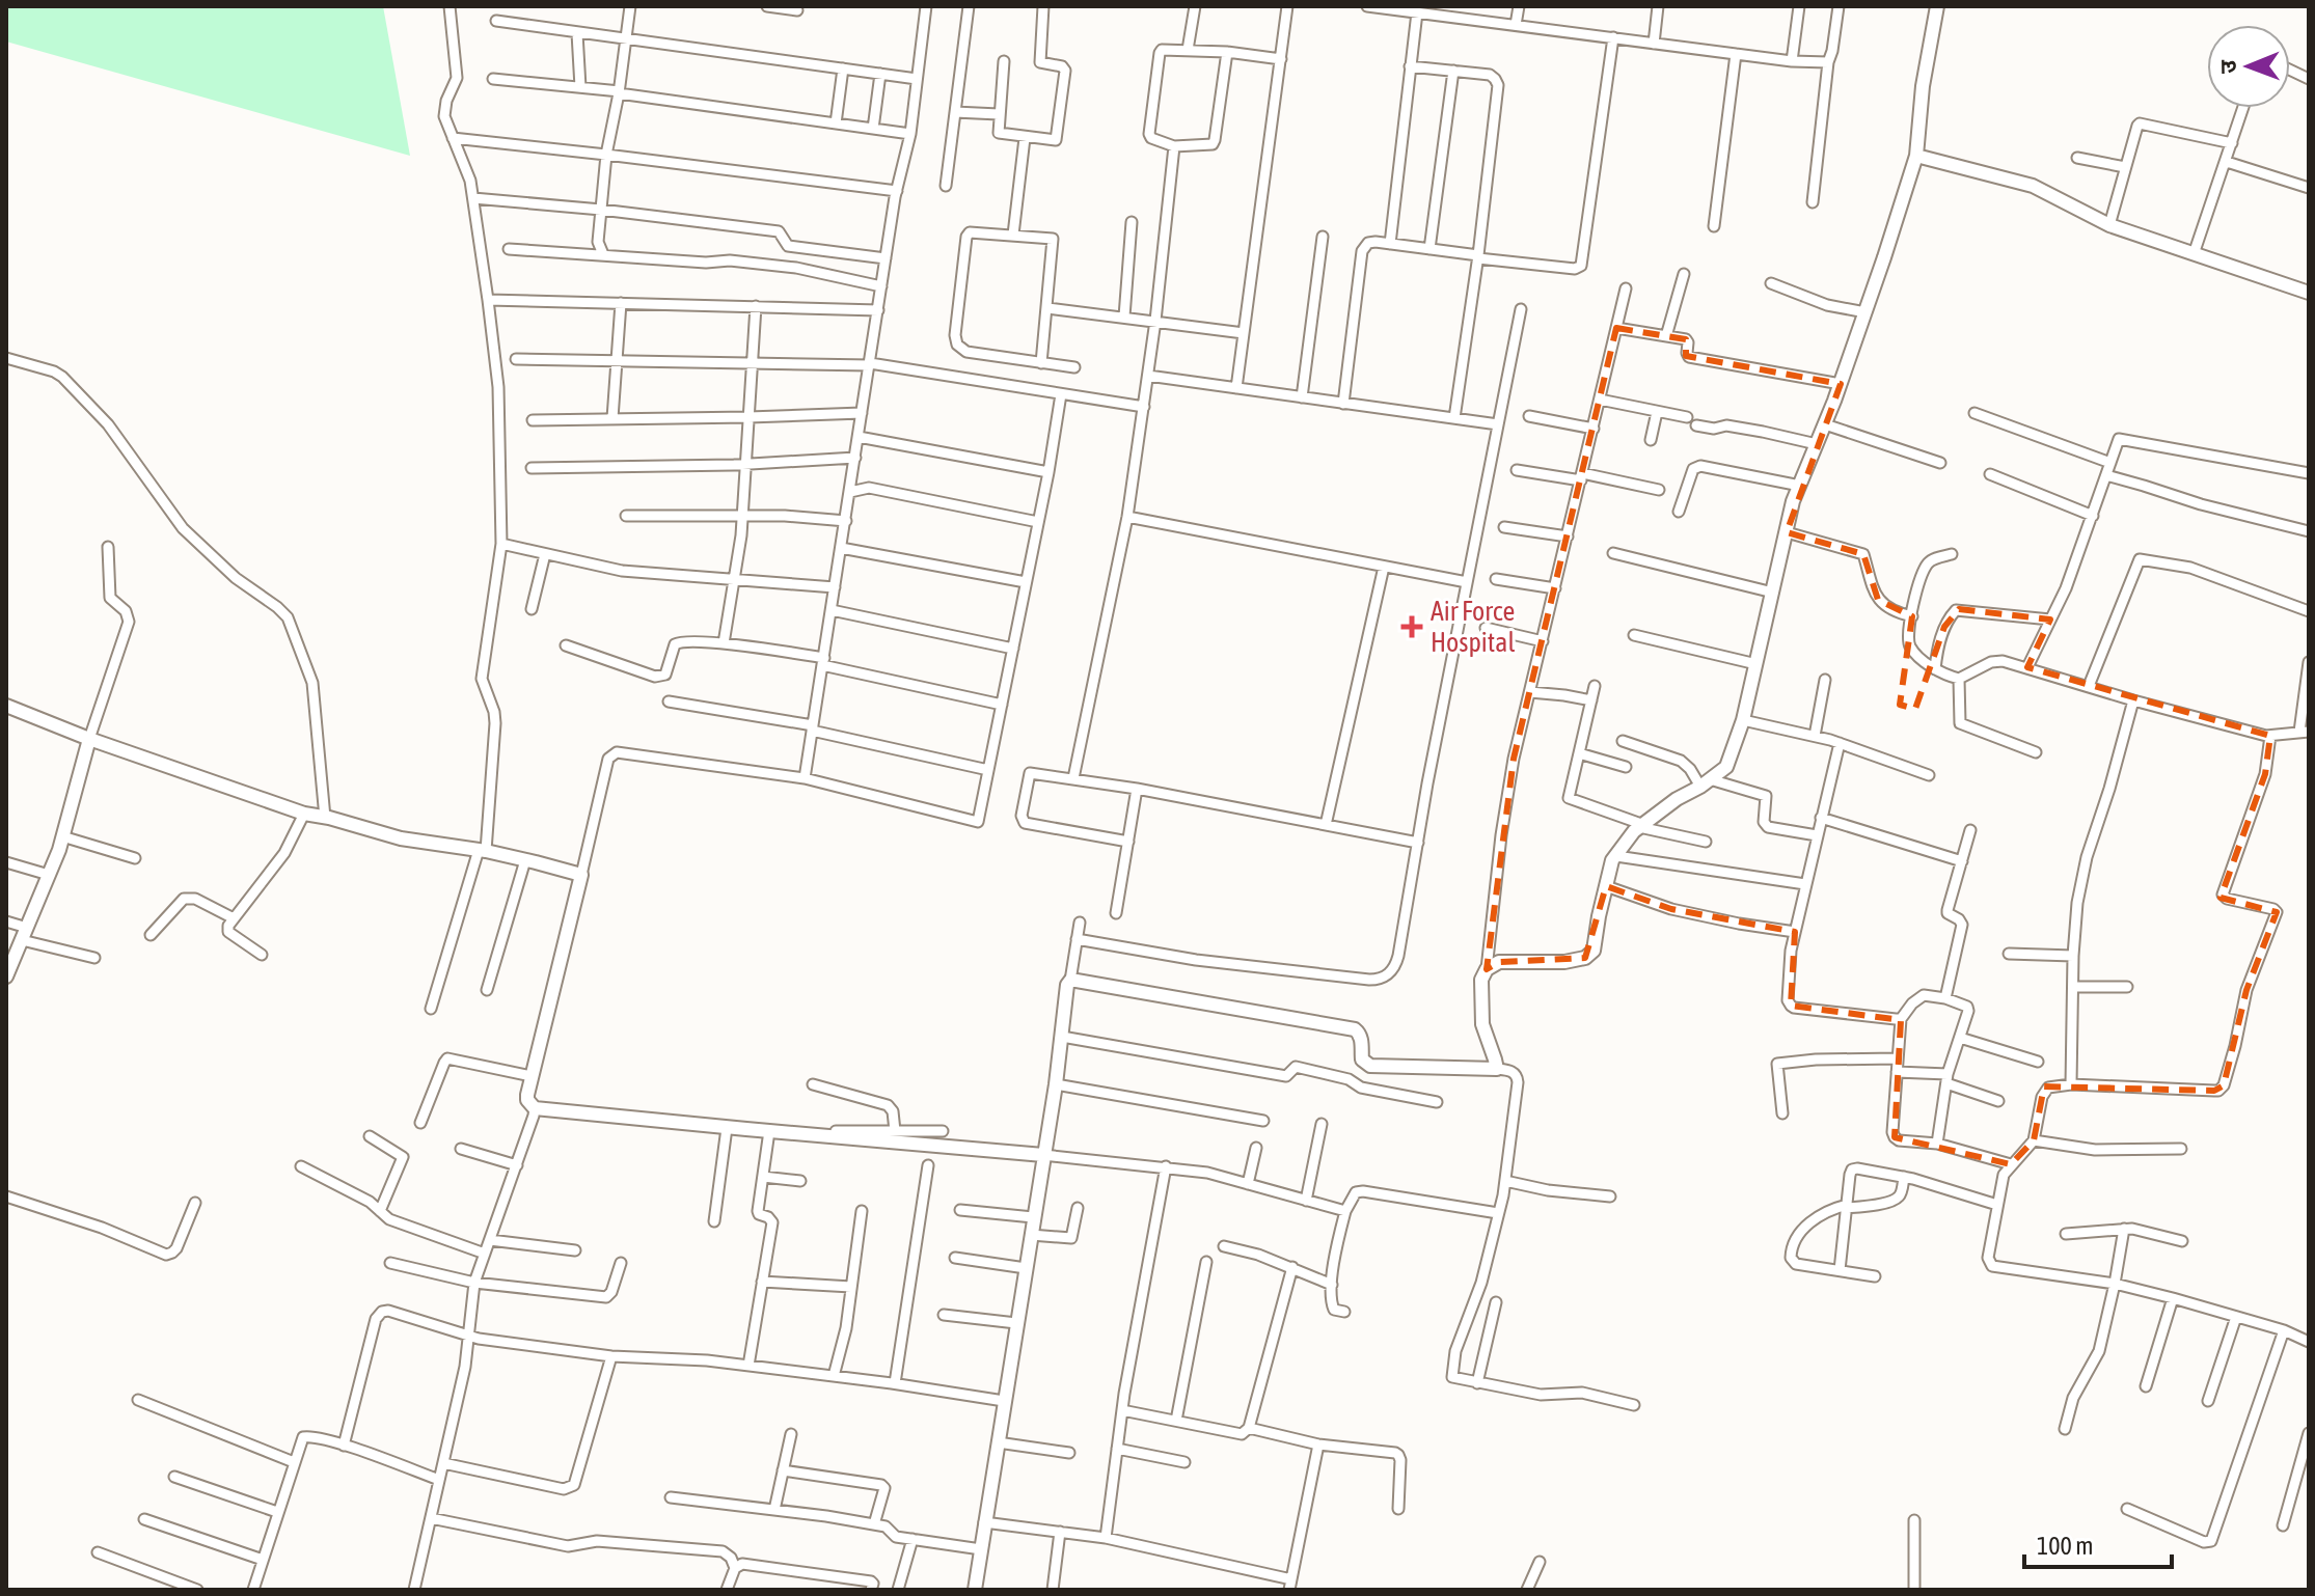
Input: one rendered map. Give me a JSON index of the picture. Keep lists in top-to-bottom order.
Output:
{
  "places": {
    "health": ["Air Force Hospital"]
  },
  "scale_bar": "100 m",
  "north": "left"
}
